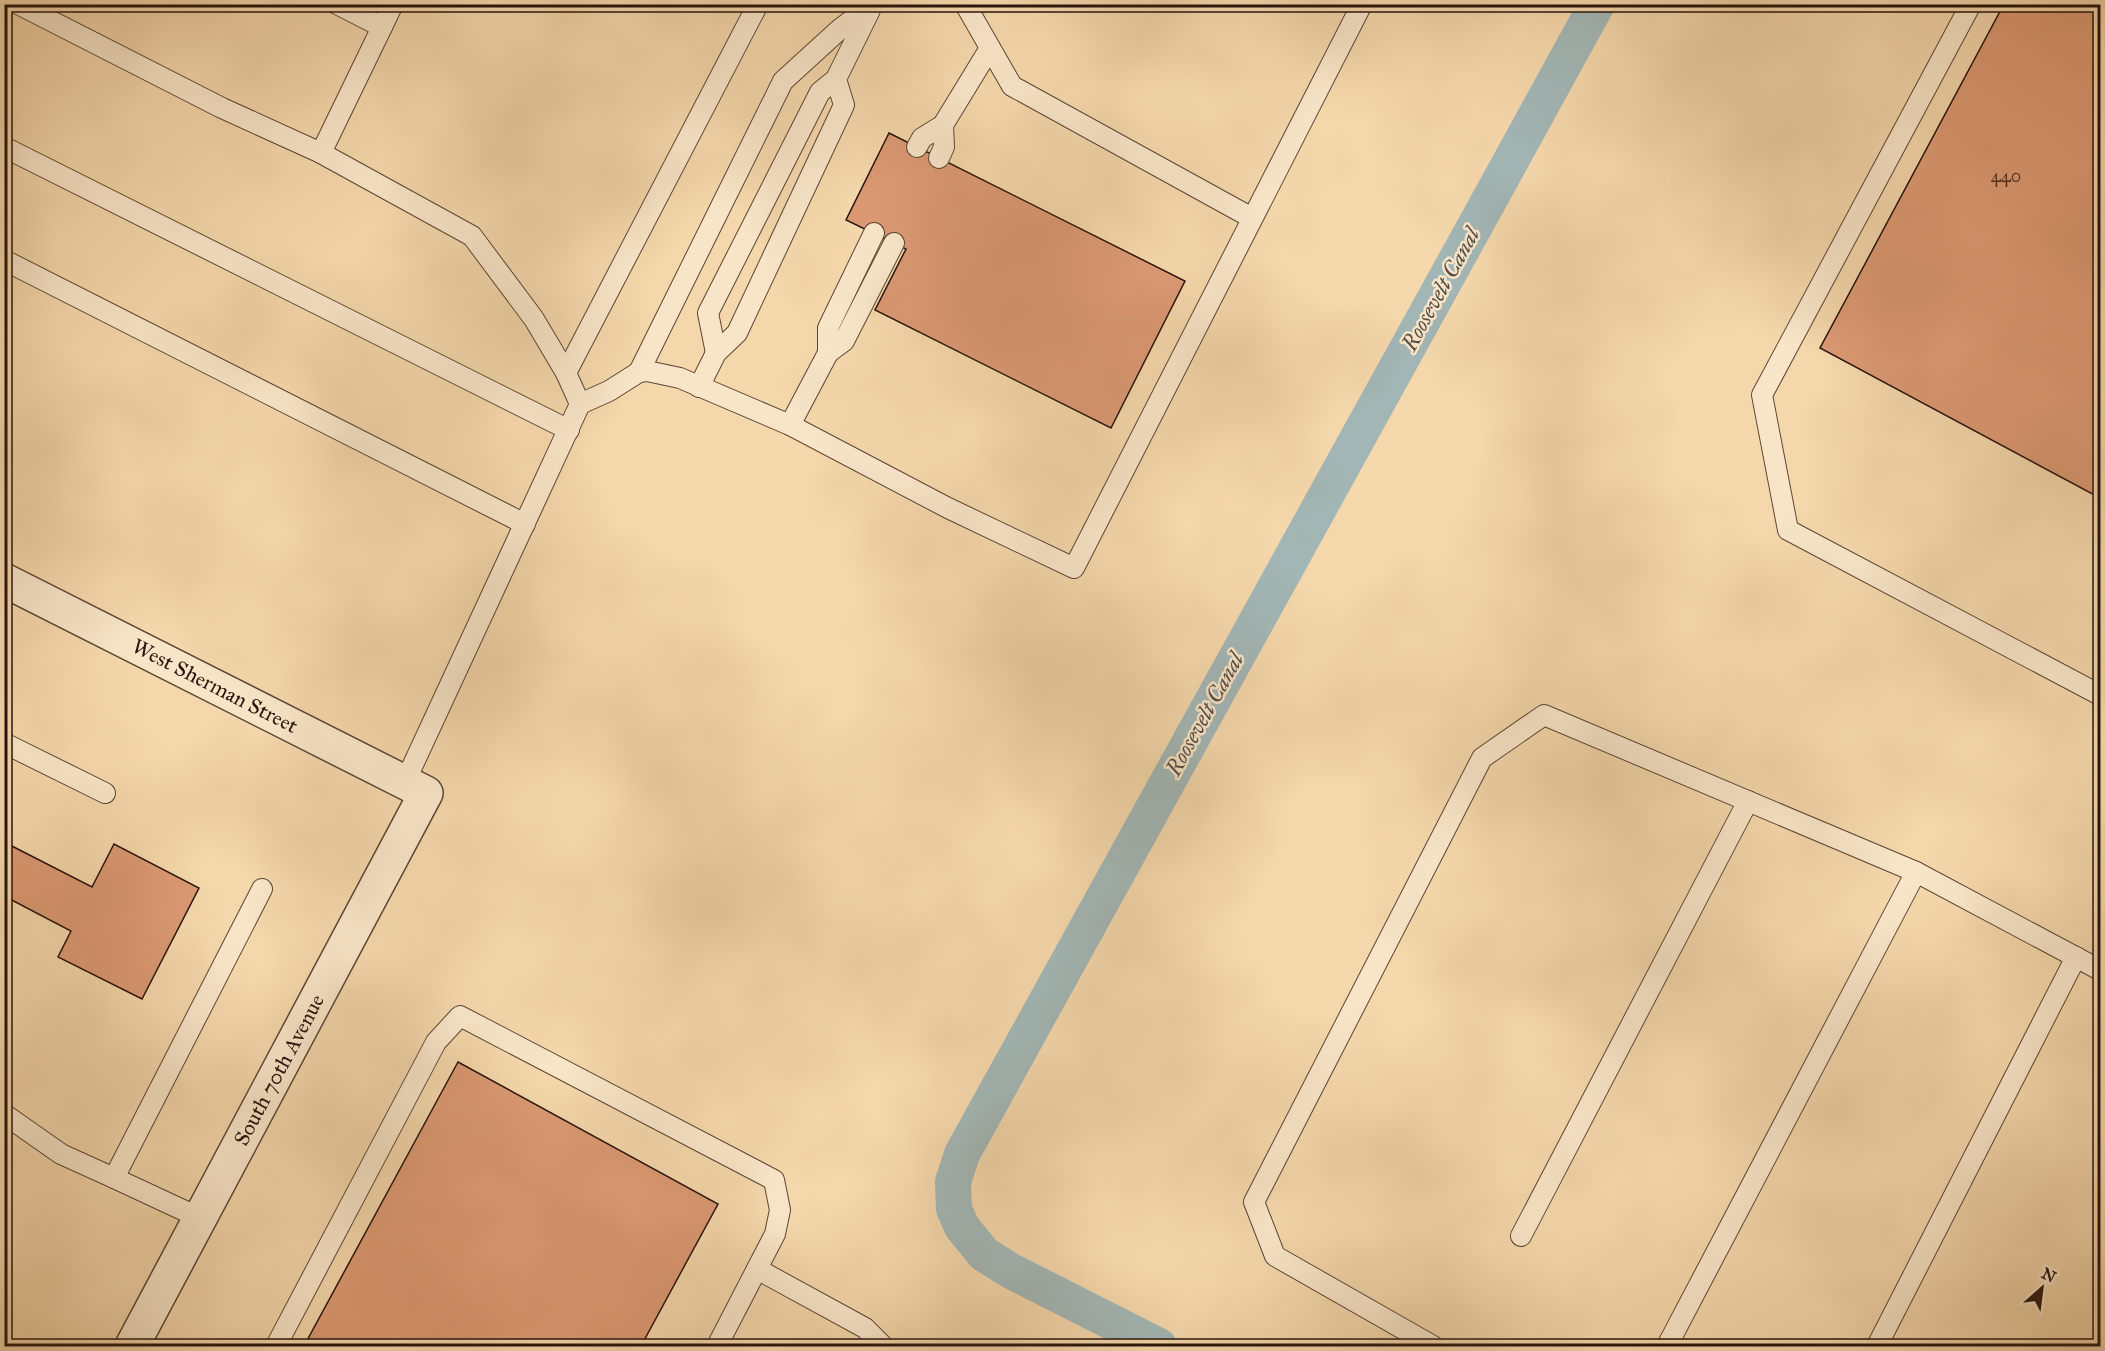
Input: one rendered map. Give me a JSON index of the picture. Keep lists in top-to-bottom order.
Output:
{
  "streets": {
    "street": ["West Sherman Street", "South 70th Avenue"]
  },
  "crossings": [
    ["West Sherman Street", "South 70th Avenue"]
  ],
  "water": ["Roosevelt Canal"],
  "house_numbers": ["440"],
  "north": "top right"
}
